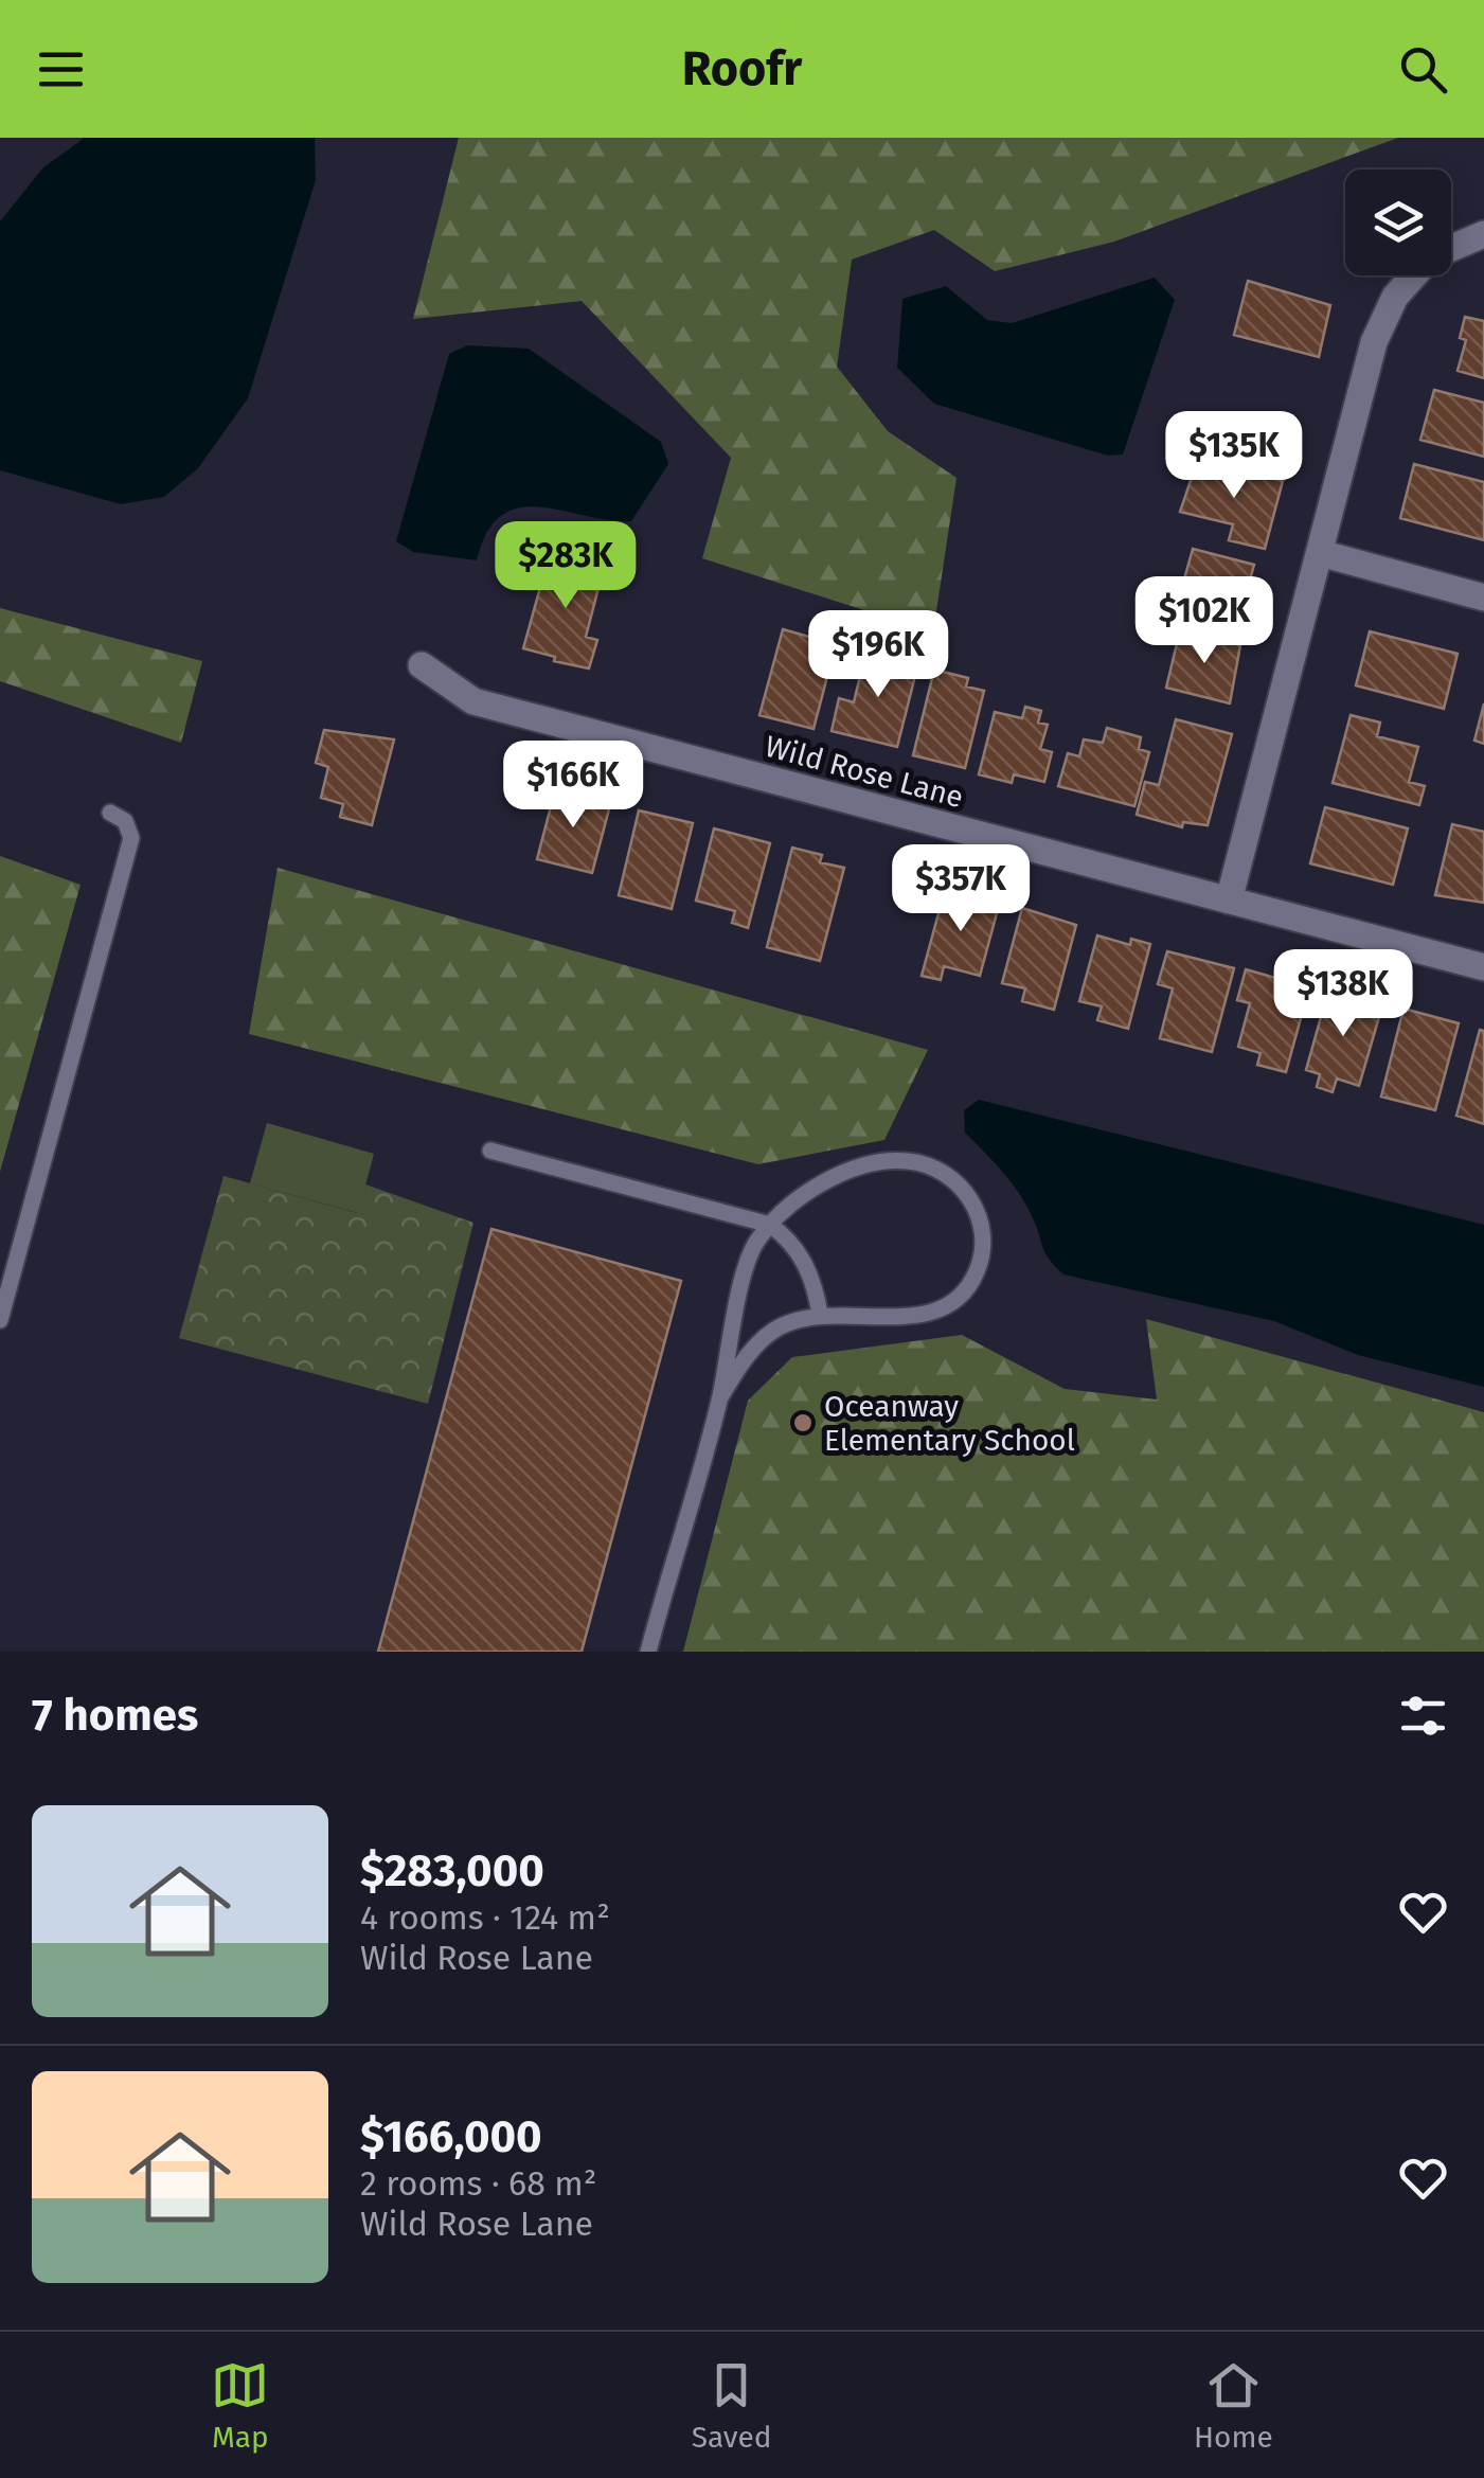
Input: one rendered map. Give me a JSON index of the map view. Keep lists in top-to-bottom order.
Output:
{
  "streets": {
    "street": ["Wild Rose Lane"]
  },
  "places": ["Oceanway Elementary School"],
  "page": {
    "header": "Roofr",
    "price": [
      "$135K",
      "$283K",
      "$102K",
      "$196K",
      "$166K",
      "$357K",
      "$138K"
    ],
    "heading": "7 homes",
    "list": [
      {
        "name": "$283,000",
        "note": "4 rooms · 124 m² · Wild Rose Lane"
      },
      {
        "name": "$166,000",
        "note": "2 rooms · 68 m² · Wild Rose Lane"
      }
    ],
    "tabs": ["Map", "Saved", "Home"]
  }
}
